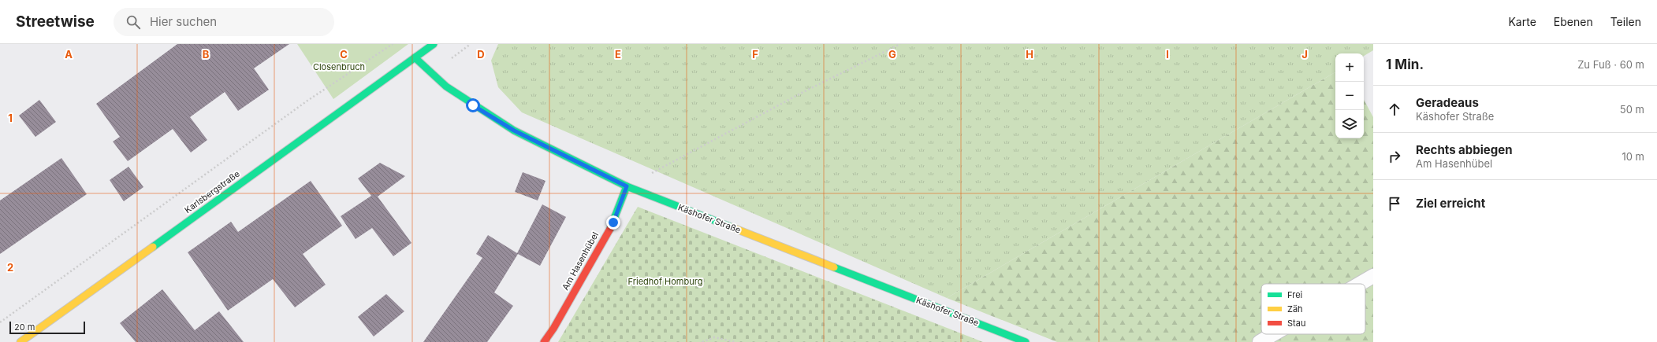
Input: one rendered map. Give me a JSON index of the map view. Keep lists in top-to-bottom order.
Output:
{
  "streets": {
    "main road": ["Karlsbergstraße", "Käshofer Straße", "Am Hasenhübel"]
  },
  "crossings": [
    ["Karlsbergstraße", "Käshofer Straße"],
    ["Käshofer Straße", "Am Hasenhübel"]
  ],
  "parks": ["Closenbruch", "Friedhof Homburg"],
  "legend": ["Frei", "Zäh", "Stau"],
  "scale_bar": "20 m",
  "page": {
    "header": "Streetwise",
    "search": "Hier suchen",
    "nav": ["Karte", "Ebenen", "Teilen"],
    "heading": ["1 Min.", "Zu Fuß · 60 m"],
    "map_buttons": ["+", "−"],
    "list": [
      ["Geradeaus", "Käshofer Straße", "50 m"],
      ["Rechts abbiegen", "Am Hasenhübel", "10 m"],
      "Ziel erreicht"
    ],
    "scale": "20 m"
  },
  "grid": {
    "columns": [
      "A",
      "B",
      "C",
      "D",
      "E",
      "F",
      "G",
      "H",
      "I",
      "J"
    ],
    "rows": ["1", "2"]
  }
}
